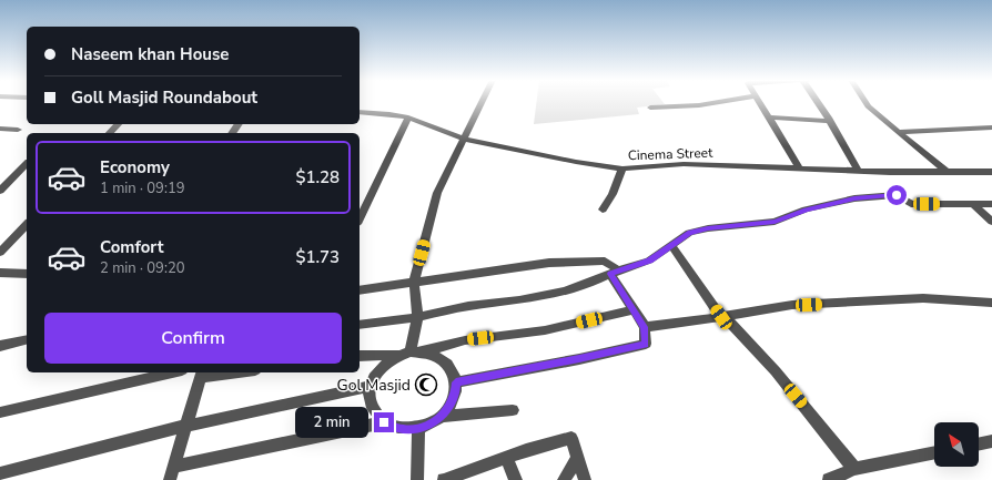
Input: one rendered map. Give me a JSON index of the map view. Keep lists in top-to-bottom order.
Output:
{
  "streets": {
    "street": ["Cinema Street"]
  },
  "places": {
    "mosque": ["Gol Masjid"]
  },
  "north": "top left",
  "page": {
    "banner": ["Naseem khan House", "Goll Masjid Roundabout"],
    "list": [
      {
        "name": "Economy",
        "note": "1 min · 09:19",
        "value": "$1.28"
      },
      {
        "name": "Comfort",
        "note": "2 min · 09:20",
        "value": "$1.73"
      }
    ],
    "buttons": "Confirm",
    "bubble": "2 min"
  }
}
